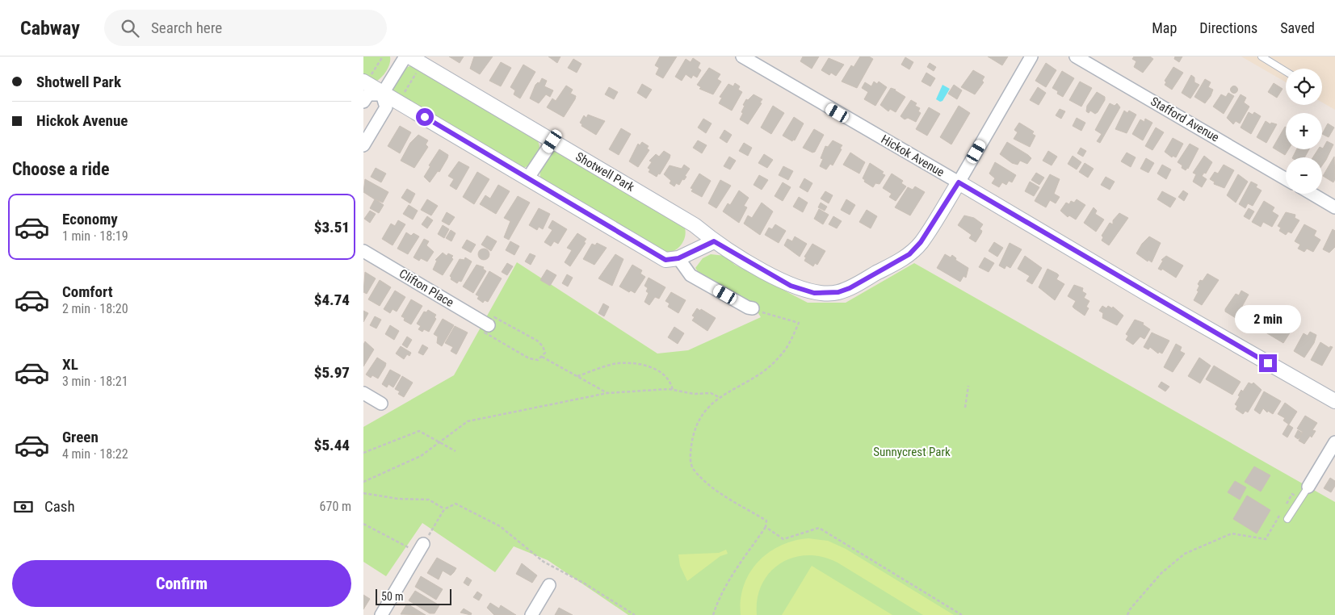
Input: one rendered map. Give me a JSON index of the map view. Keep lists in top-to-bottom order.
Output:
{
  "streets": {
    "street": [
      "Stafford Avenue",
      "Hickok Avenue",
      "Shotwell Park",
      "Clifton Place"
    ]
  },
  "crossings": [
    ["Hickok Avenue", "Shotwell Park"]
  ],
  "parks": ["Sunnycrest Park"],
  "scale_bar": "50 m",
  "page": {
    "header": "Cabway",
    "search": "Search here",
    "nav": ["Map", "Directions", "Saved"],
    "banner": ["Shotwell Park", "Hickok Avenue"],
    "map_buttons": ["+", "−"],
    "heading": "Choose a ride",
    "list": [
      {
        "name": "Economy",
        "note": "1 min · 18:19",
        "value": "$3.51"
      },
      {
        "name": "Comfort",
        "note": "2 min · 18:20",
        "value": "$4.74"
      },
      {
        "name": "XL",
        "note": "3 min · 18:21",
        "value": "$5.97"
      },
      {
        "name": "Green",
        "note": "4 min · 18:22",
        "value": "$5.44"
      }
    ],
    "bubble": "2 min",
    "pay": ["Cash", "670 m"],
    "buttons": "Confirm",
    "scale": "50 m"
  }
}
